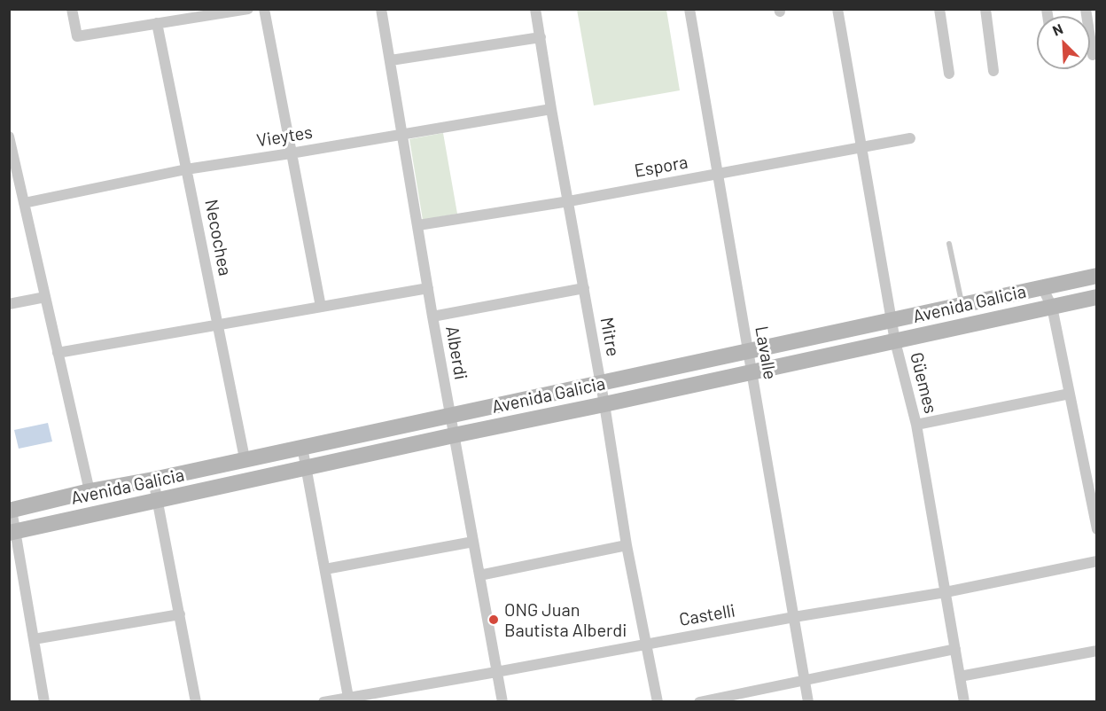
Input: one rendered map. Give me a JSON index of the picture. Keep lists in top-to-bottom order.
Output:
{
  "streets": {
    "main road": ["Avenida Galicia"],
    "street": [
      "Vieytes",
      "Espora",
      "Necochea",
      "Mitre",
      "Alberdi",
      "Lavalle",
      "Güemes",
      "Castelli"
    ]
  },
  "crossings": [
    ["Vieytes", "Necochea"],
    ["Vieytes", "Mitre"],
    ["Vieytes", "Alberdi"],
    ["Espora", "Mitre"],
    ["Espora", "Alberdi"],
    ["Espora", "Lavalle"],
    ["Espora", "Güemes"],
    ["Necochea", "Avenida Galicia"],
    ["Avenida Galicia", "Mitre"],
    ["Avenida Galicia", "Alberdi"],
    ["Avenida Galicia", "Lavalle"],
    ["Avenida Galicia", "Güemes"],
    ["Mitre", "Castelli"],
    ["Alberdi", "Castelli"],
    ["Lavalle", "Castelli"],
    ["Güemes", "Castelli"]
  ],
  "places": ["ONG Juan Bautista Alberdi"],
  "north": "top left"
}
